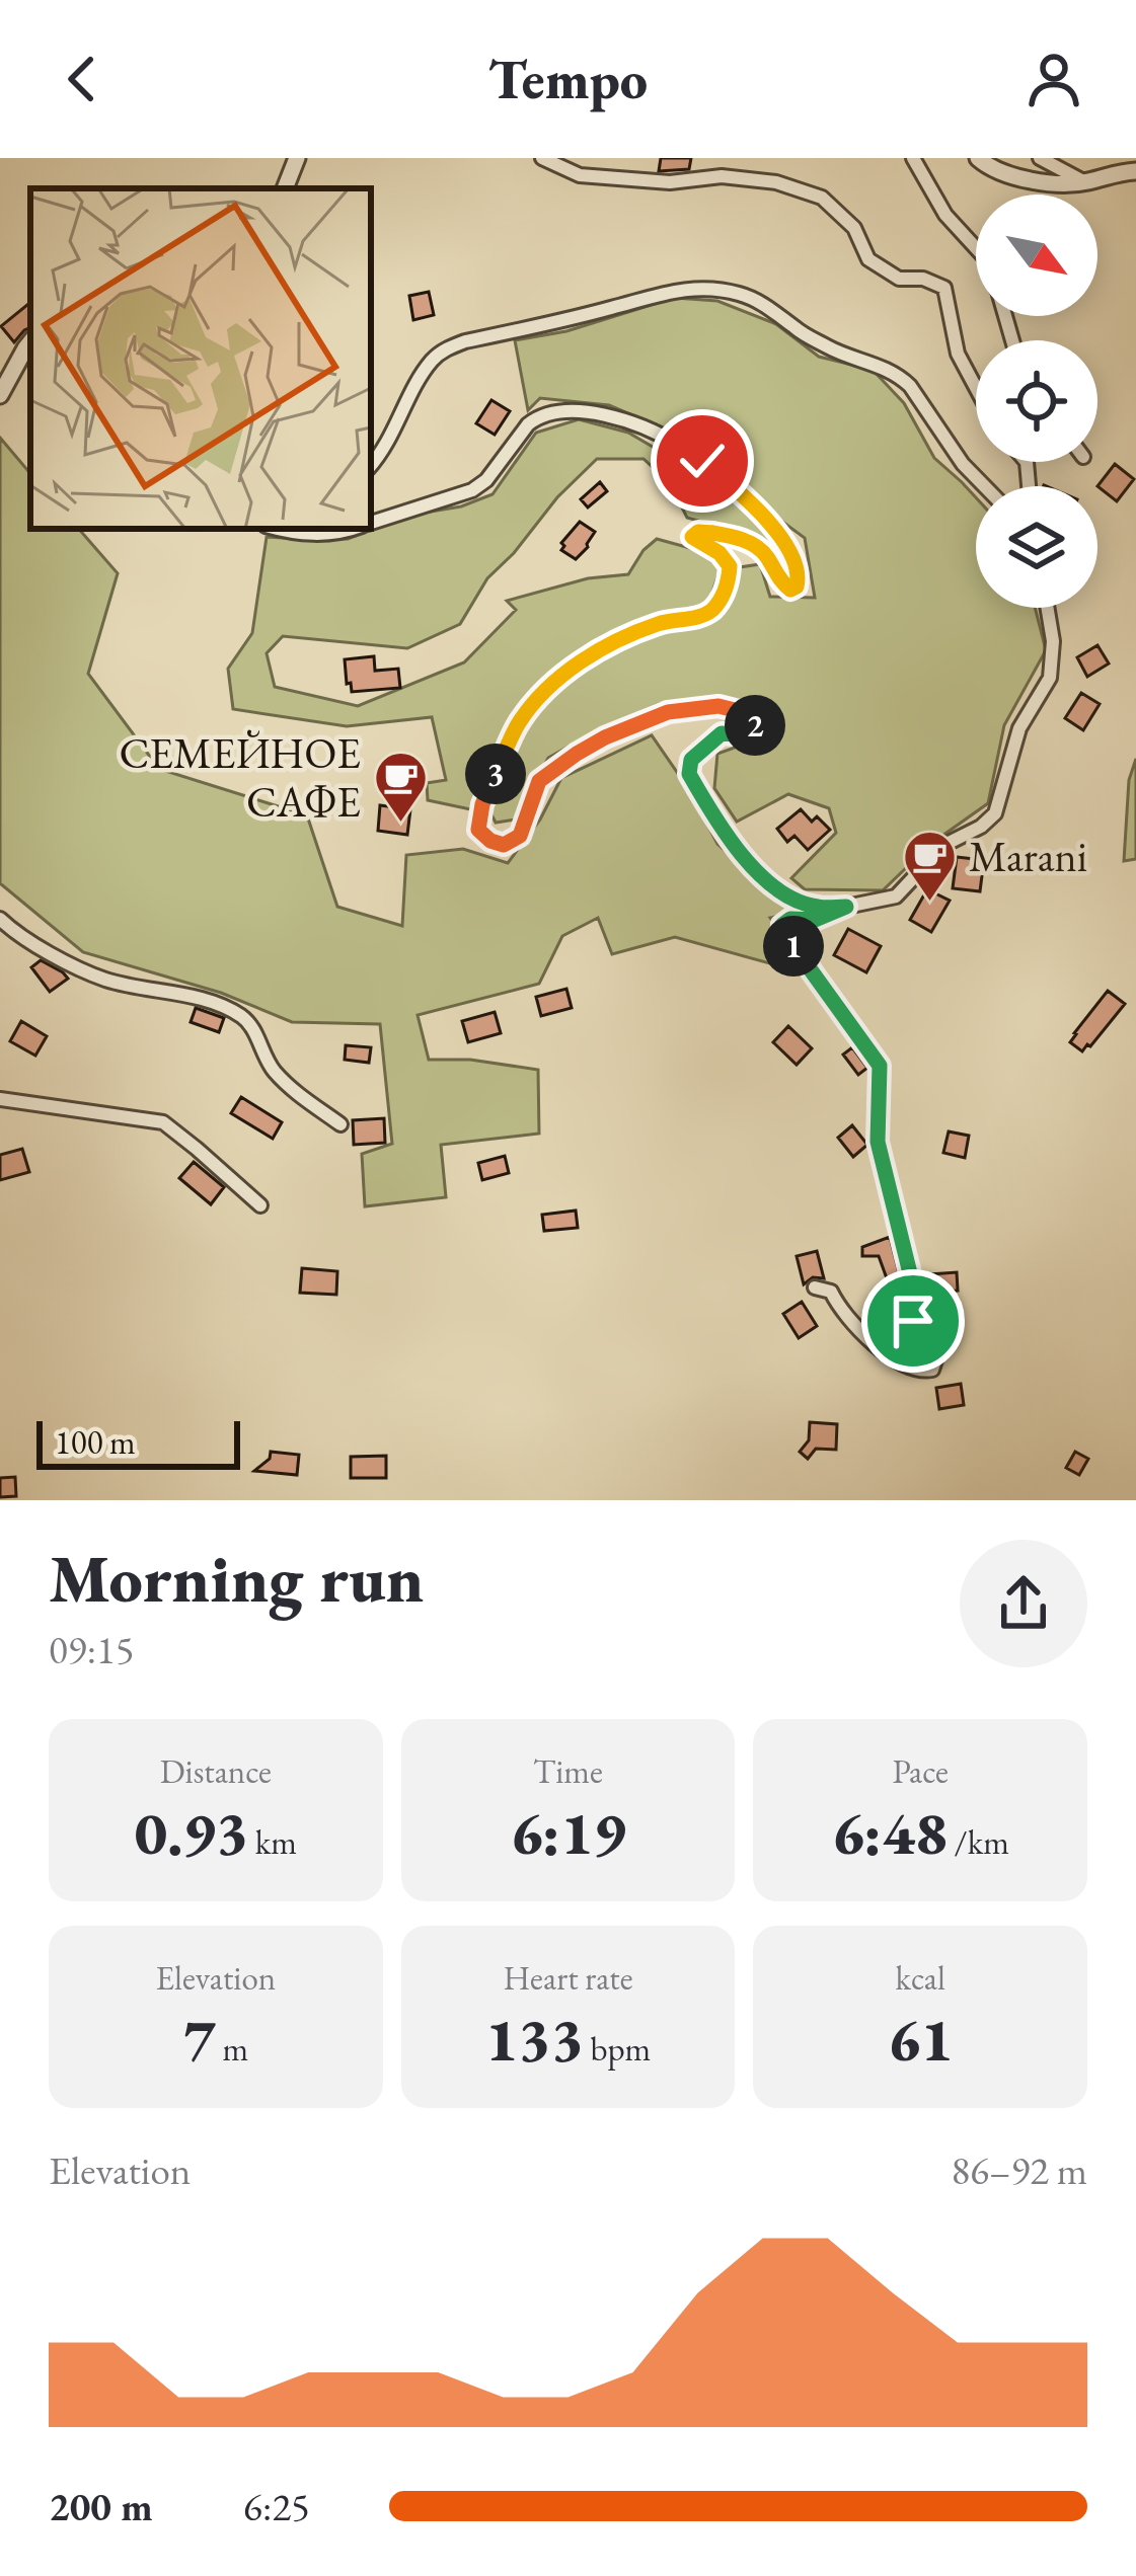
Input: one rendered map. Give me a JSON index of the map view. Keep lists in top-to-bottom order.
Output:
{
  "places": {
    "cafe": ["СЕМЕЙНОЕ САФЕ", "Marani"]
  },
  "scale_bar": "100 m",
  "north": "bottom right",
  "page": {
    "header": "Tempo",
    "pins": ["2", "3", "1"],
    "scale": "100 m",
    "heading": ["Morning run", "09:15"],
    "stats": [
      ["Distance", "0.93 km"],
      ["Time", "6:19"],
      ["Pace", "6:48 /km"],
      ["Elevation", "7 m"],
      ["Heart rate", "133 bpm"],
      ["kcal", "61"]
    ],
    "chart": ["Elevation", "86–92 m"],
    "list": [
      {
        "name": "200 m",
        "note": "6:25"
      }
    ]
  }
}
